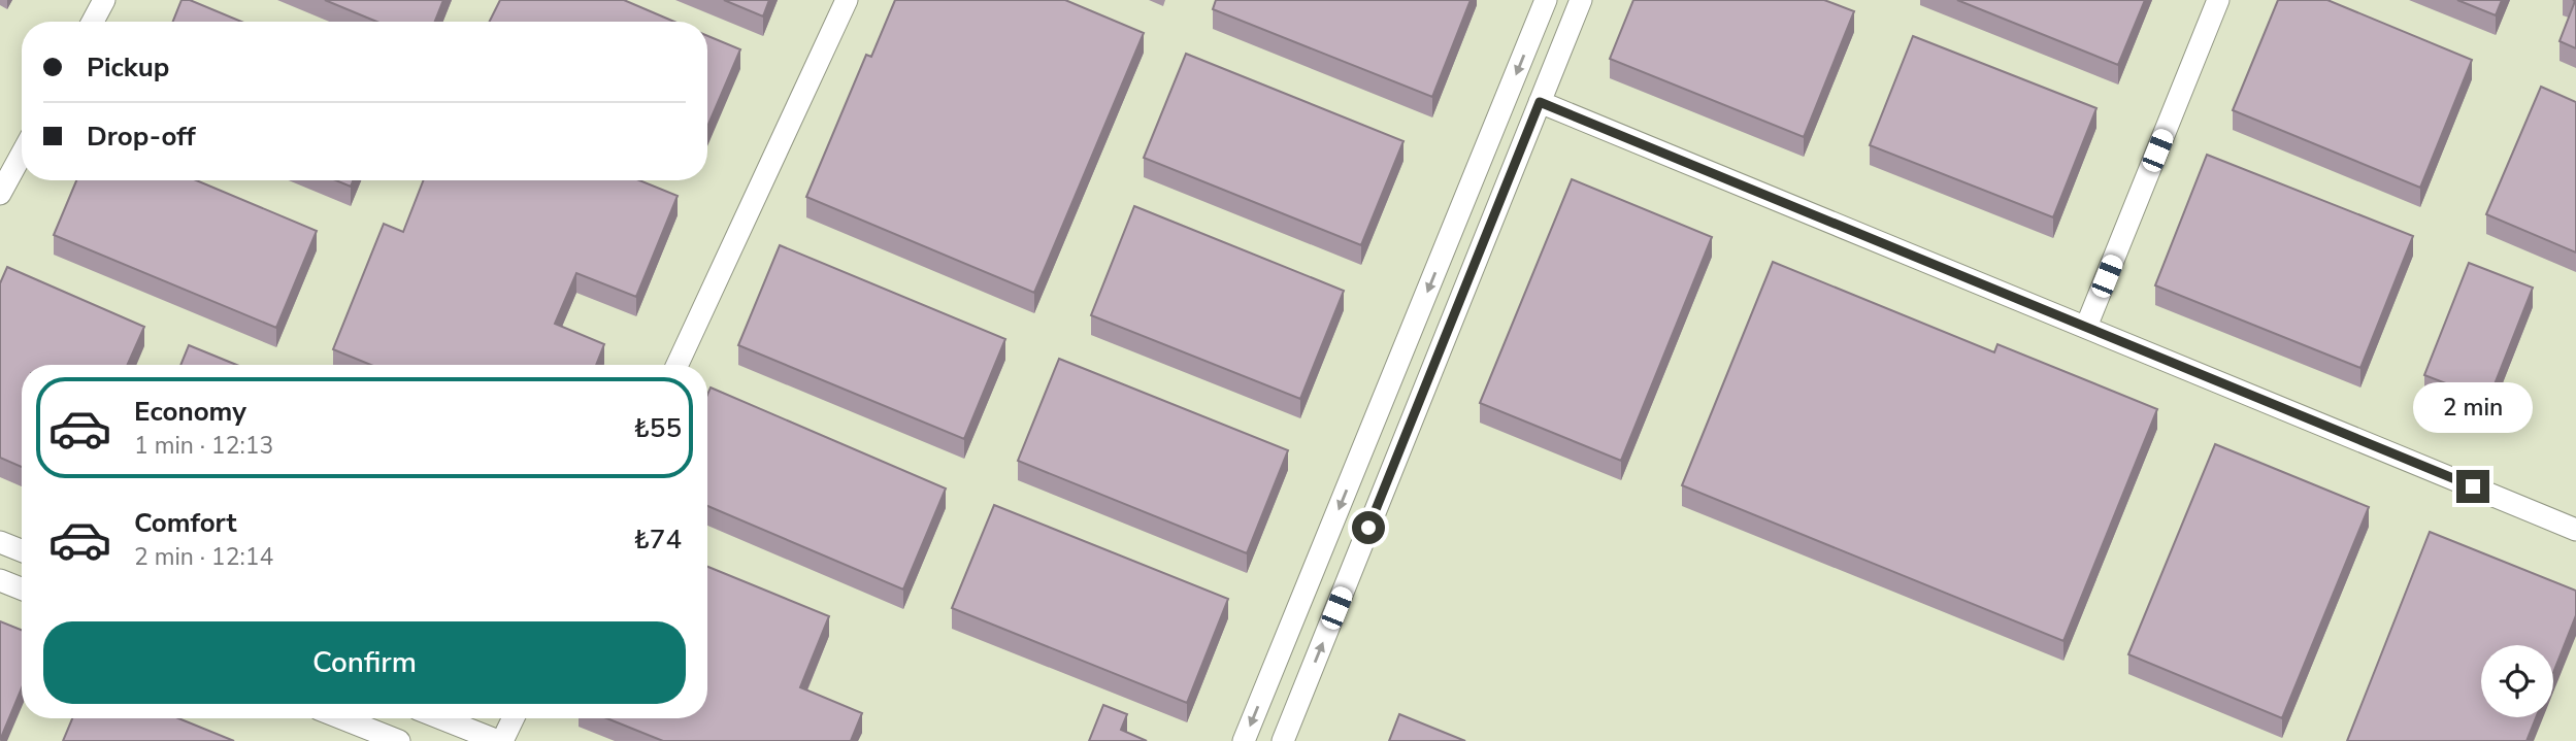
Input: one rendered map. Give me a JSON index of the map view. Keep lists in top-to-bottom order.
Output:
{
  "page": {
    "banner": ["Pickup", "Drop-off"],
    "list": [
      {
        "name": "Economy",
        "note": "1 min · 12:13",
        "value": "₺55"
      },
      {
        "name": "Comfort",
        "note": "2 min · 12:14",
        "value": "₺74"
      }
    ],
    "bubble": "2 min",
    "buttons": "Confirm"
  }
}
